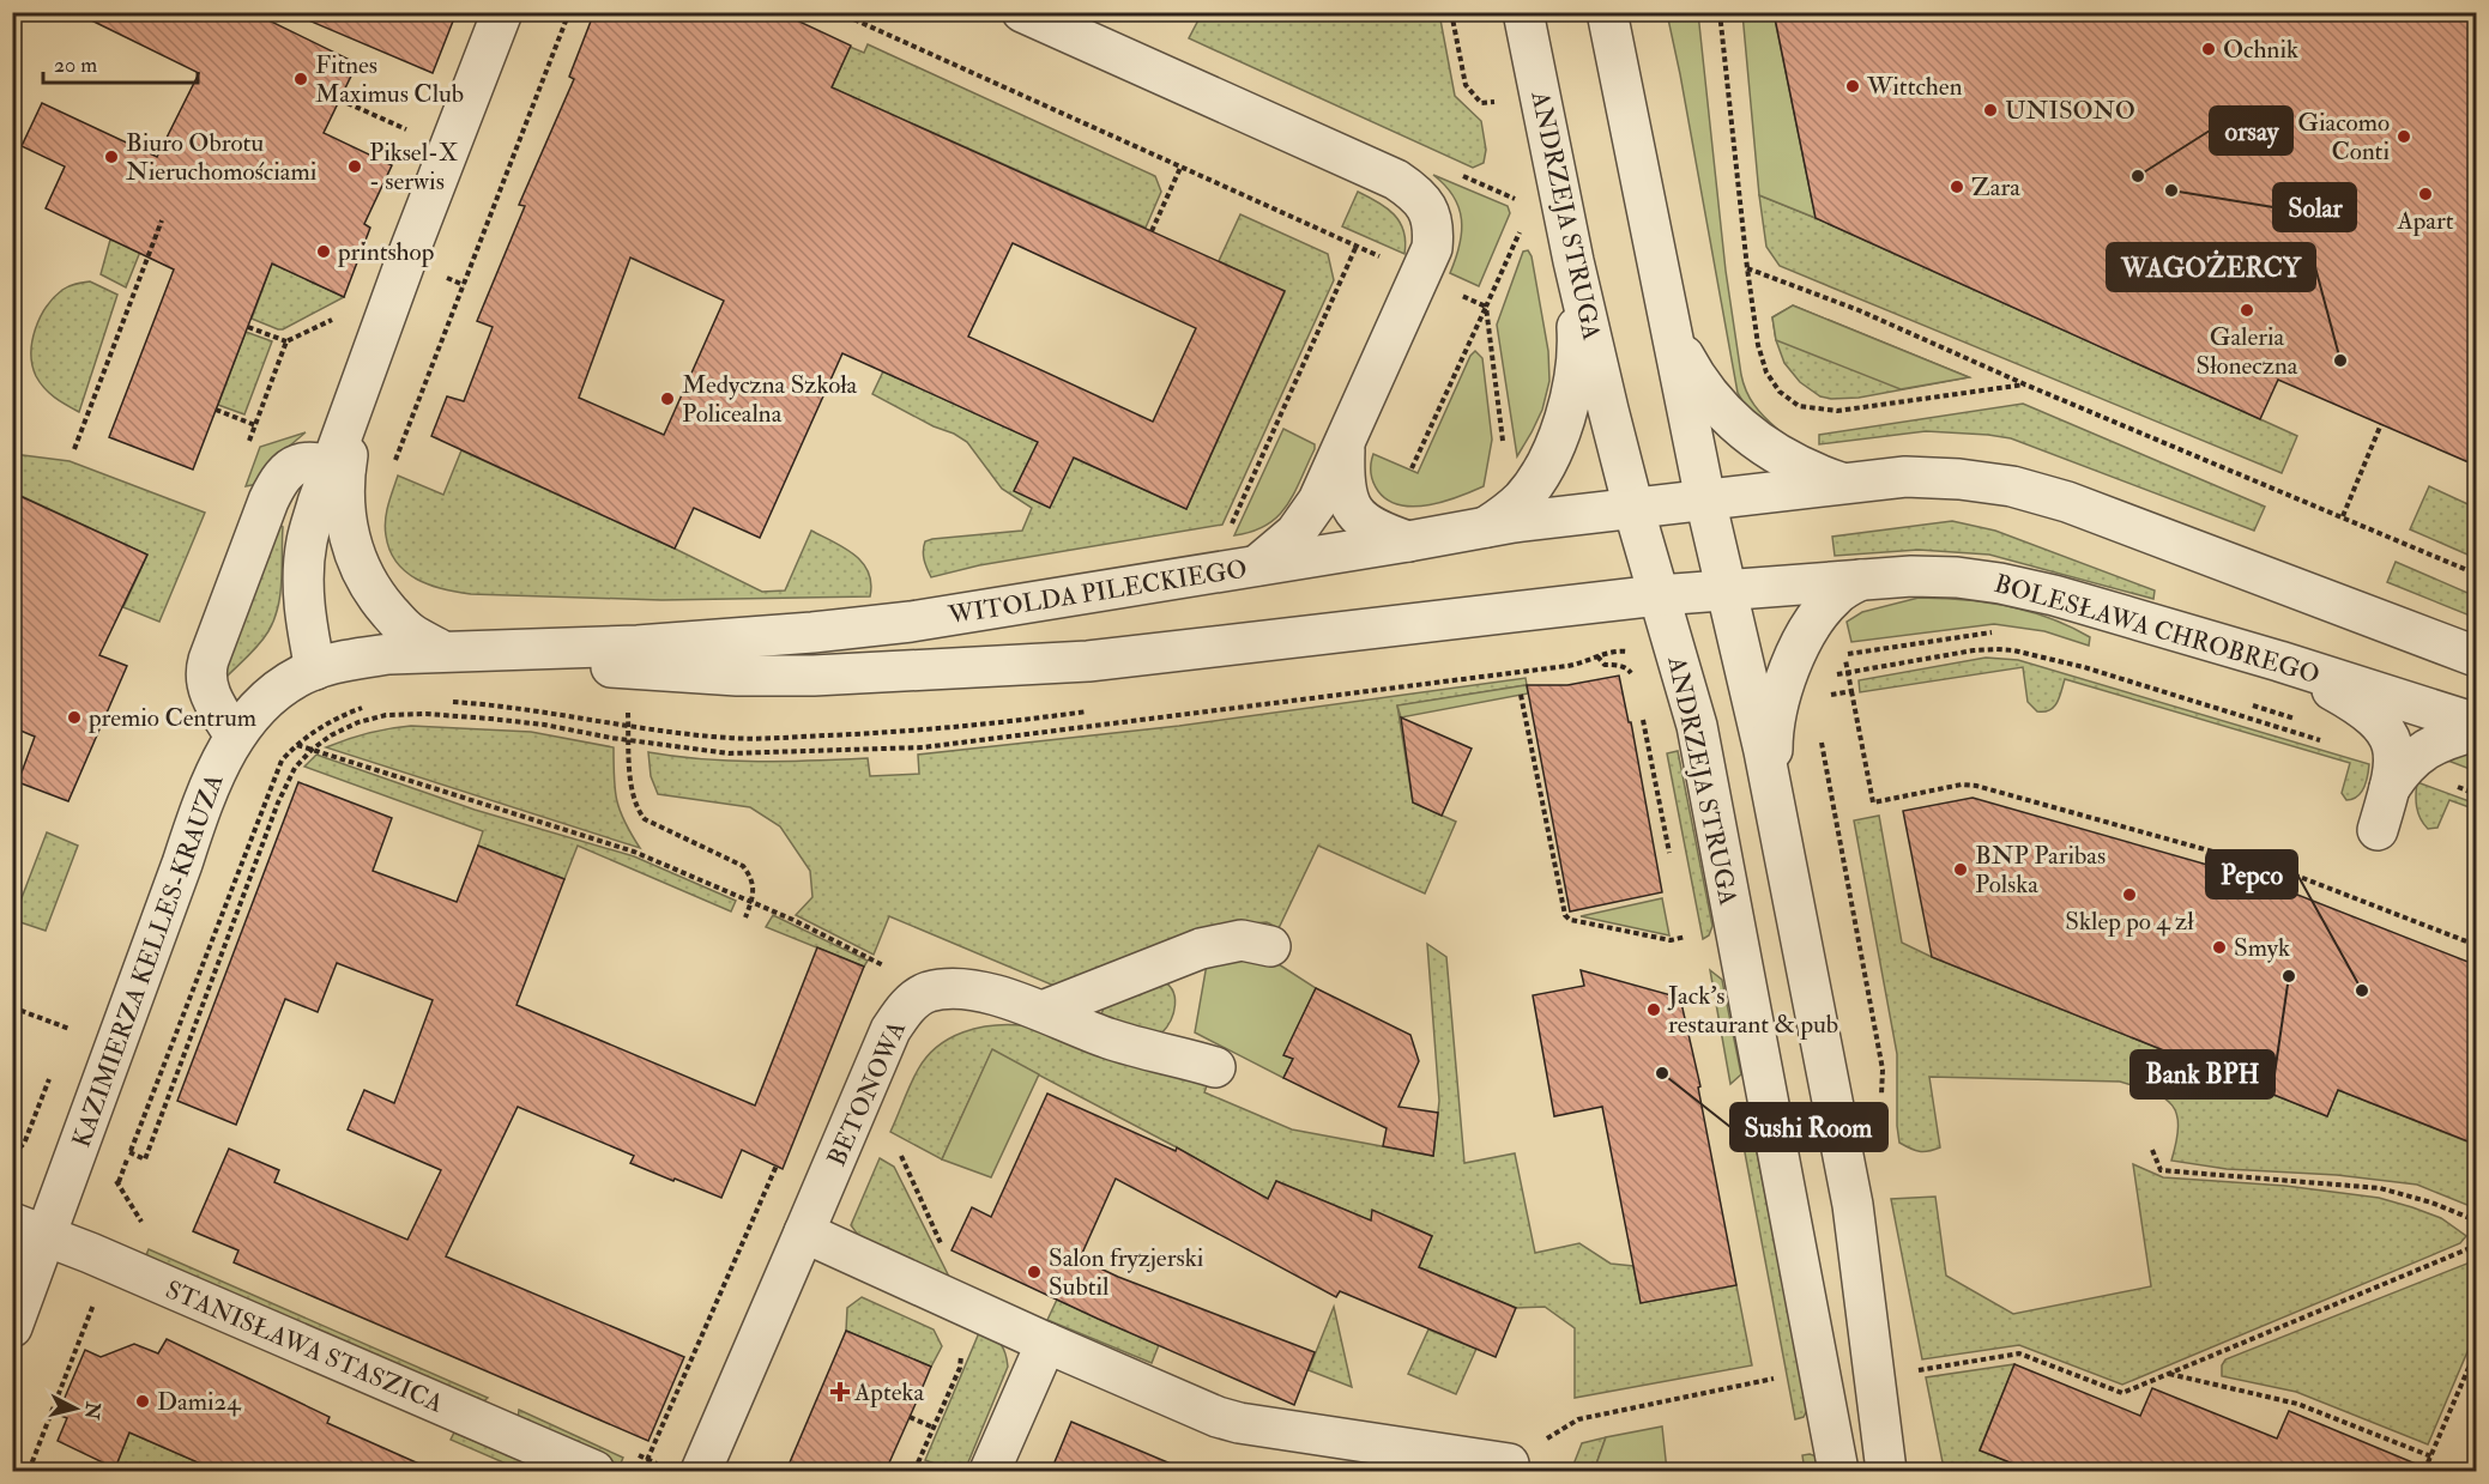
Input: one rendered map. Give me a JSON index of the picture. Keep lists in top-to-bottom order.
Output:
{
  "streets": {
    "street": [
      "ANDRZEJA STRUGA",
      "WITOLDA PILECKIEGO",
      "BOLESŁAWA CHROBREGO",
      "KAZIMIERZA KELLES-KRAUZA",
      "BETONOWA",
      "STANISŁAWA STASZICA"
    ]
  },
  "crossings": [
    ["ANDRZEJA STRUGA", "WITOLDA PILECKIEGO"],
    ["ANDRZEJA STRUGA", "BOLESŁAWA CHROBREGO"],
    ["WITOLDA PILECKIEGO", "BOLESŁAWA CHROBREGO"],
    ["WITOLDA PILECKIEGO", "KAZIMIERZA KELLES-KRAUZA"],
    ["KAZIMIERZA KELLES-KRAUZA", "STANISŁAWA STASZICA"]
  ],
  "places": {
    "other": [
      "Ochnik",
      "Fitnes Maximus Club",
      "Wittchen",
      "UNISONO",
      "Giacomo Conti",
      "Biuro Obrotu Nieruchomościami",
      "Piksel-X - serwis",
      "orsay",
      "Zara",
      "Solar",
      "Apart",
      "printshop",
      "Galeria Słoneczna",
      "WAGOŻERCY",
      "Medyczna Szkoła Policealna",
      "premio Centrum",
      "BNP Paribas Polska",
      "Sklep po 4 zł",
      "Smyk",
      "Bank BPH",
      "Pepco",
      "Jack's restaurant & pub",
      "Sushi Room",
      "Salon fryzjerski Subtil",
      "Dami24"
    ],
    "health": ["Apteka"]
  },
  "scale_bar": "20 m",
  "north": "right"
}
